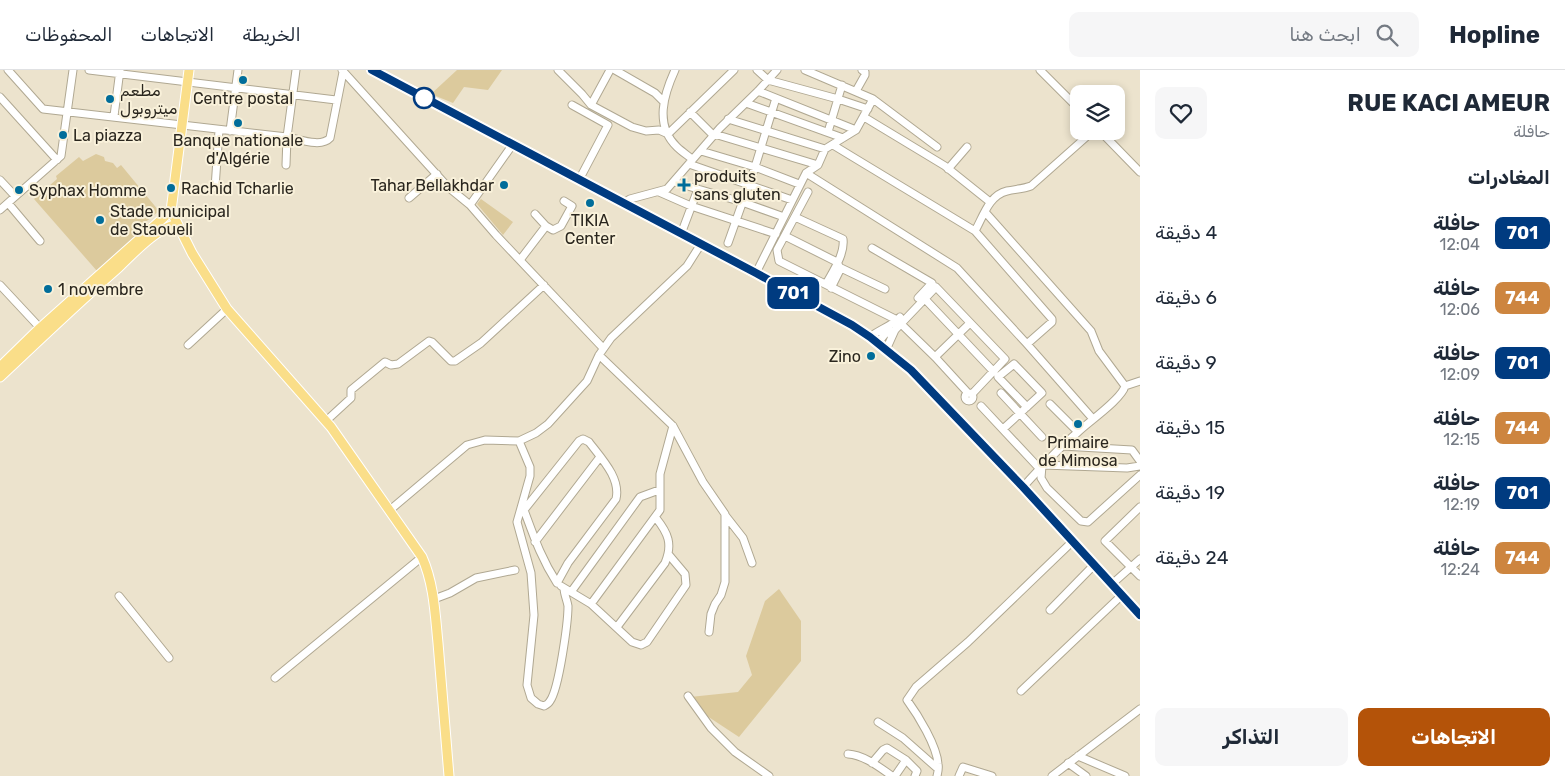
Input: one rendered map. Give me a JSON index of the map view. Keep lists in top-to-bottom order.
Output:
{
  "places": {
    "other": [
      "Centre postal",
      "مطعم ميتروبول",
      "Banque nationale d'Algérie",
      "La piazza",
      "Tahar Bellakhdar",
      "Rachid Tcharlie",
      "Syphax Homme",
      "TIKIA Center",
      "Stade municipal de Staoueli",
      "1 novembre",
      "Zino",
      "Primaire de Mimosa"
    ],
    "health": ["produits sans gluten"]
  },
  "lines": ["bus line 701"],
  "page": {
    "header": "Hopline",
    "search": "ابحث هنا",
    "nav": ["الخريطة", "الاتجاهات", "المحفوظات"],
    "heading": [
      ["RUE KACI AMEUR", "حافلة"],
      "المغادرات"
    ],
    "on_map": "701",
    "list": [
      {
        "mark": "701",
        "name": "حافلة",
        "note": "12:04",
        "value": "4 دقيقة"
      },
      {
        "mark": "744",
        "name": "حافلة",
        "note": "12:06",
        "value": "6 دقيقة"
      },
      {
        "mark": "701",
        "name": "حافلة",
        "note": "12:09",
        "value": "9 دقيقة"
      },
      {
        "mark": "744",
        "name": "حافلة",
        "note": "12:15",
        "value": "15 دقيقة"
      },
      {
        "mark": "701",
        "name": "حافلة",
        "note": "12:19",
        "value": "19 دقيقة"
      },
      {
        "mark": "744",
        "name": "حافلة",
        "note": "12:24",
        "value": "24 دقيقة"
      }
    ],
    "buttons": ["الاتجاهات", "التذاكر"]
  }
}
